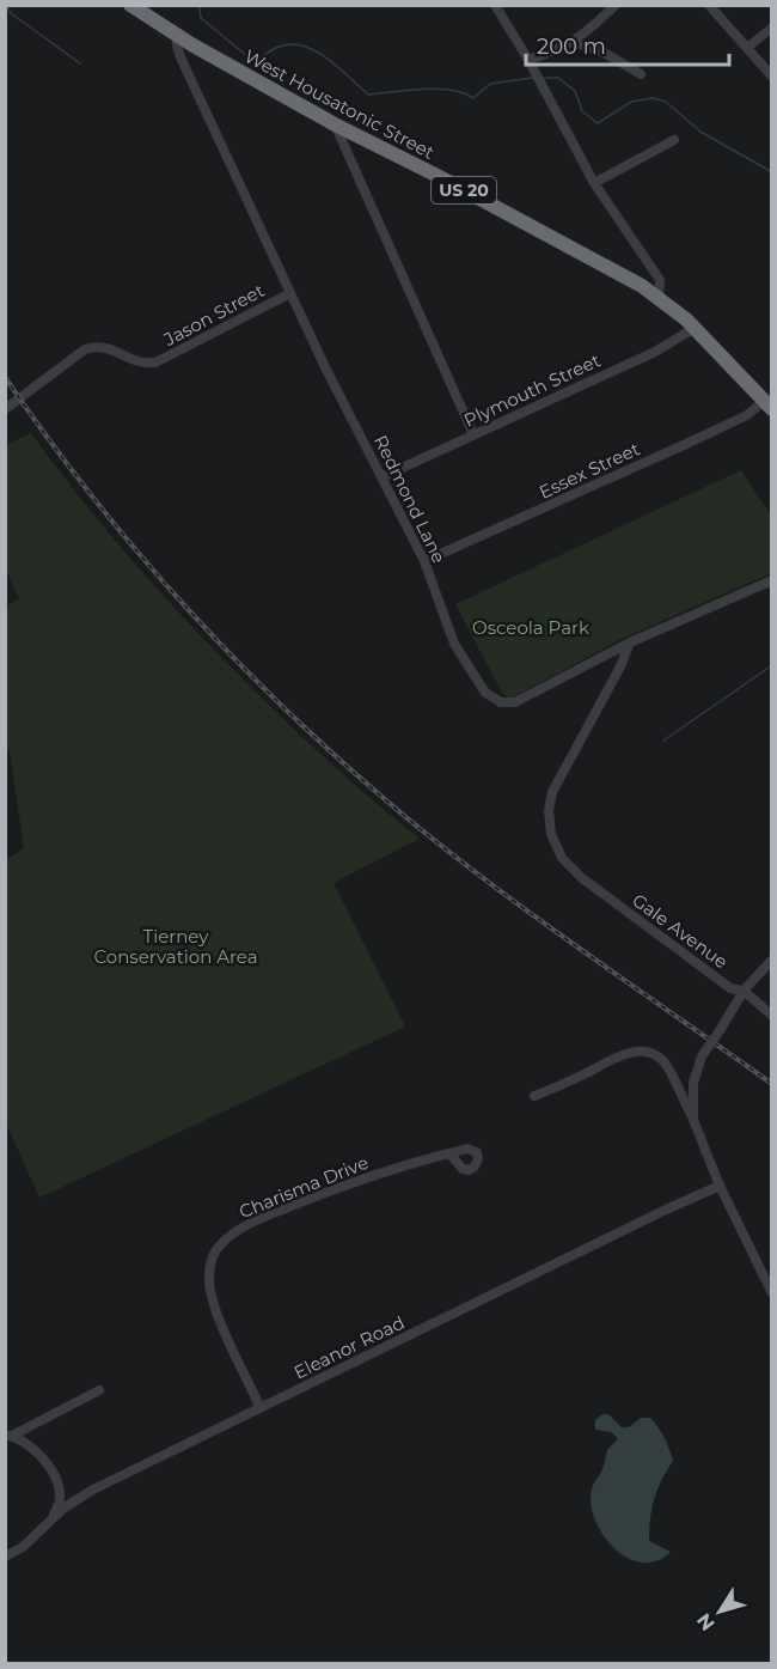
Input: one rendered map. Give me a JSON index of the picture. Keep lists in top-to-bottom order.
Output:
{
  "streets": {
    "highway": ["West Housatonic Street", "US 20"],
    "street": [
      "Jason Street",
      "Plymouth Street",
      "Essex Street",
      "Redmond Lane",
      "Gale Avenue",
      "Charisma Drive",
      "Eleanor Road"
    ]
  },
  "crossings": [
    ["West Housatonic Street", "Plymouth Street"],
    ["West Housatonic Street", "Essex Street"],
    ["Jason Street", "Redmond Lane"],
    ["Plymouth Street", "Redmond Lane"],
    ["Essex Street", "Redmond Lane"],
    ["Redmond Lane", "Gale Avenue"],
    ["Charisma Drive", "Eleanor Road"]
  ],
  "parks": ["Osceola Park", "Tierney Conservation Area"],
  "scale_bar": "200 m",
  "north": "bottom left"
}
